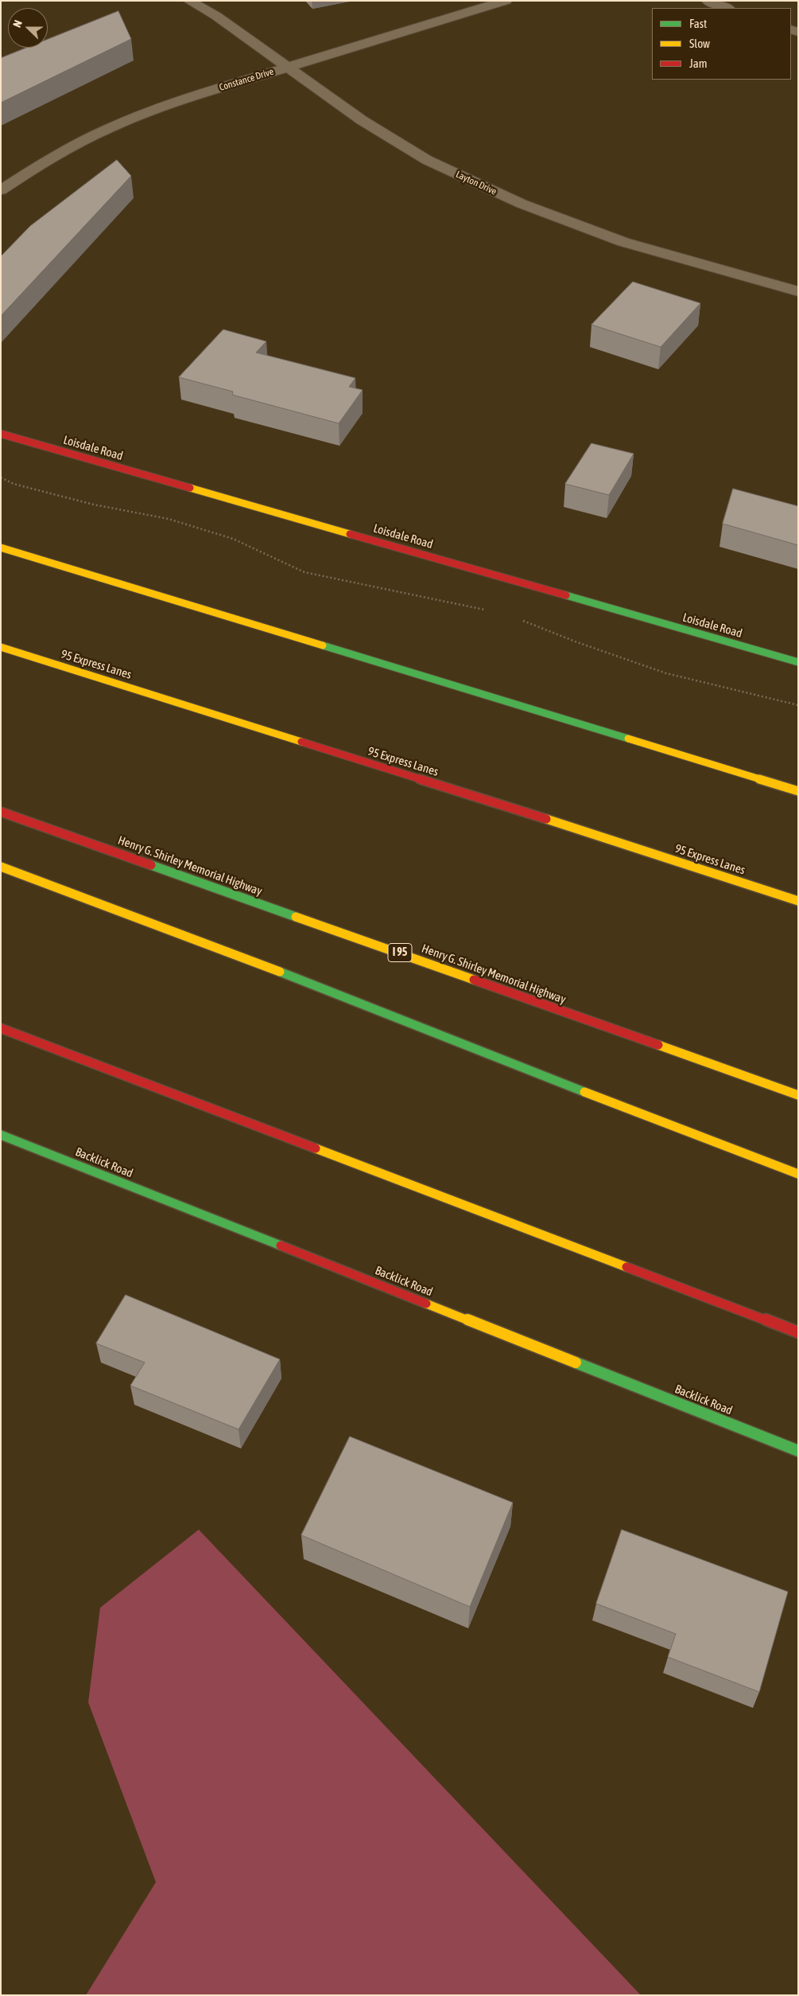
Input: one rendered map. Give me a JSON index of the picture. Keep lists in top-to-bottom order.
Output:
{
  "streets": {
    "main road": [
      "Loisdale Road",
      "95 Express Lanes",
      "Henry G. Shirley Memorial Highway",
      "I 95",
      "Backlick Road"
    ],
    "street": ["Constance Drive", "Layton Drive"]
  },
  "crossings": [
    ["Constance Drive", "Layton Drive"]
  ],
  "legend": ["Fast", "Slow", "Jam"],
  "north": "left"
}
